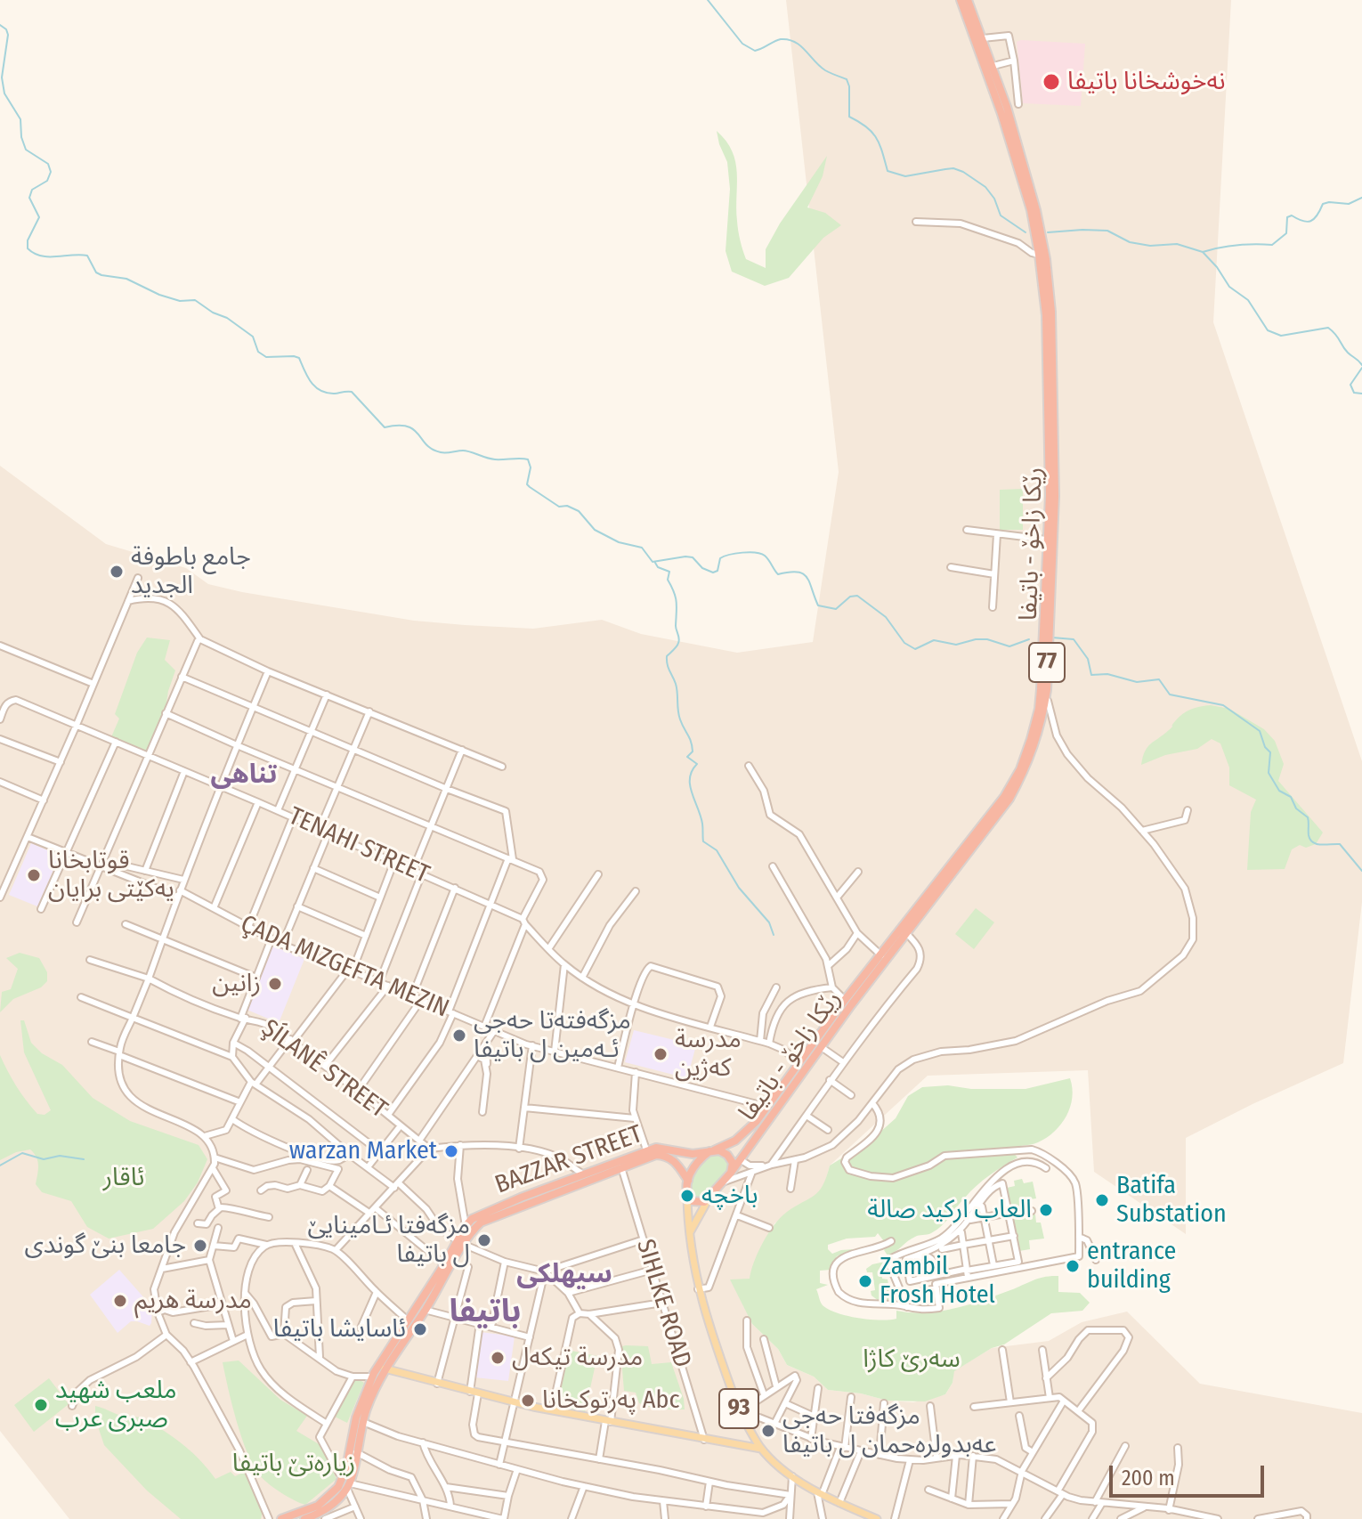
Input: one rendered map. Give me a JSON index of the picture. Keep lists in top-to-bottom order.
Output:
{
  "streets": {
    "highway": ["رێکا زاخۆ - باتیفا", "77", "BAZZAR STREET"],
    "main road": ["93"],
    "street": [
      "TENAHI STREET",
      "ÇADA MIZGEFTA MEZIN",
      "ŞÍLANÊ STREET",
      "SIHLKE ROAD"
    ]
  },
  "crossings": [
    ["رێکا زاخۆ - باتیفا", "ÇADA MIZGEFTA MEZIN"],
    ["رێکا زاخۆ - باتیفا", "BAZZAR STREET"],
    ["ŞÍLANÊ STREET", "BAZZAR STREET"],
    ["BAZZAR STREET", "SIHLKE ROAD"]
  ],
  "districts": ["تناهى", "سيهلكى", "باتیفا"],
  "parks": ["ئاقار", "سەرێ کاژا", "زياره‌تێ باتيفا"],
  "places": [
    "نەخوشخانا باتیفا",
    "جامع باطوفة الجديد",
    "قوتابخانا يه‌كێتى برايان",
    "زانین",
    "مزگەفتەتا حەجی ئـەمین ل باتیفا",
    "مدرسة كه‌ژين",
    "warzan Market",
    "باخچە",
    "Batifa Substation",
    "العاب اركيد صالة",
    "مزگەفتا ئـامینایێ ل باتیفا",
    "جامعا بنێ گوندی",
    "entrance building",
    "Zambil Frosh Hotel",
    "مدرسة هريم",
    "ئاسایشا باتیفا",
    "مدرسة تيكه‌ل",
    "په‌رتوكخانا Abc",
    "ملعب شهيد صبرى عرب",
    "مزگەفتا حەجی عەبدولرەحمان ل باتیفا"
  ],
  "scale_bar": "200 m"
}
